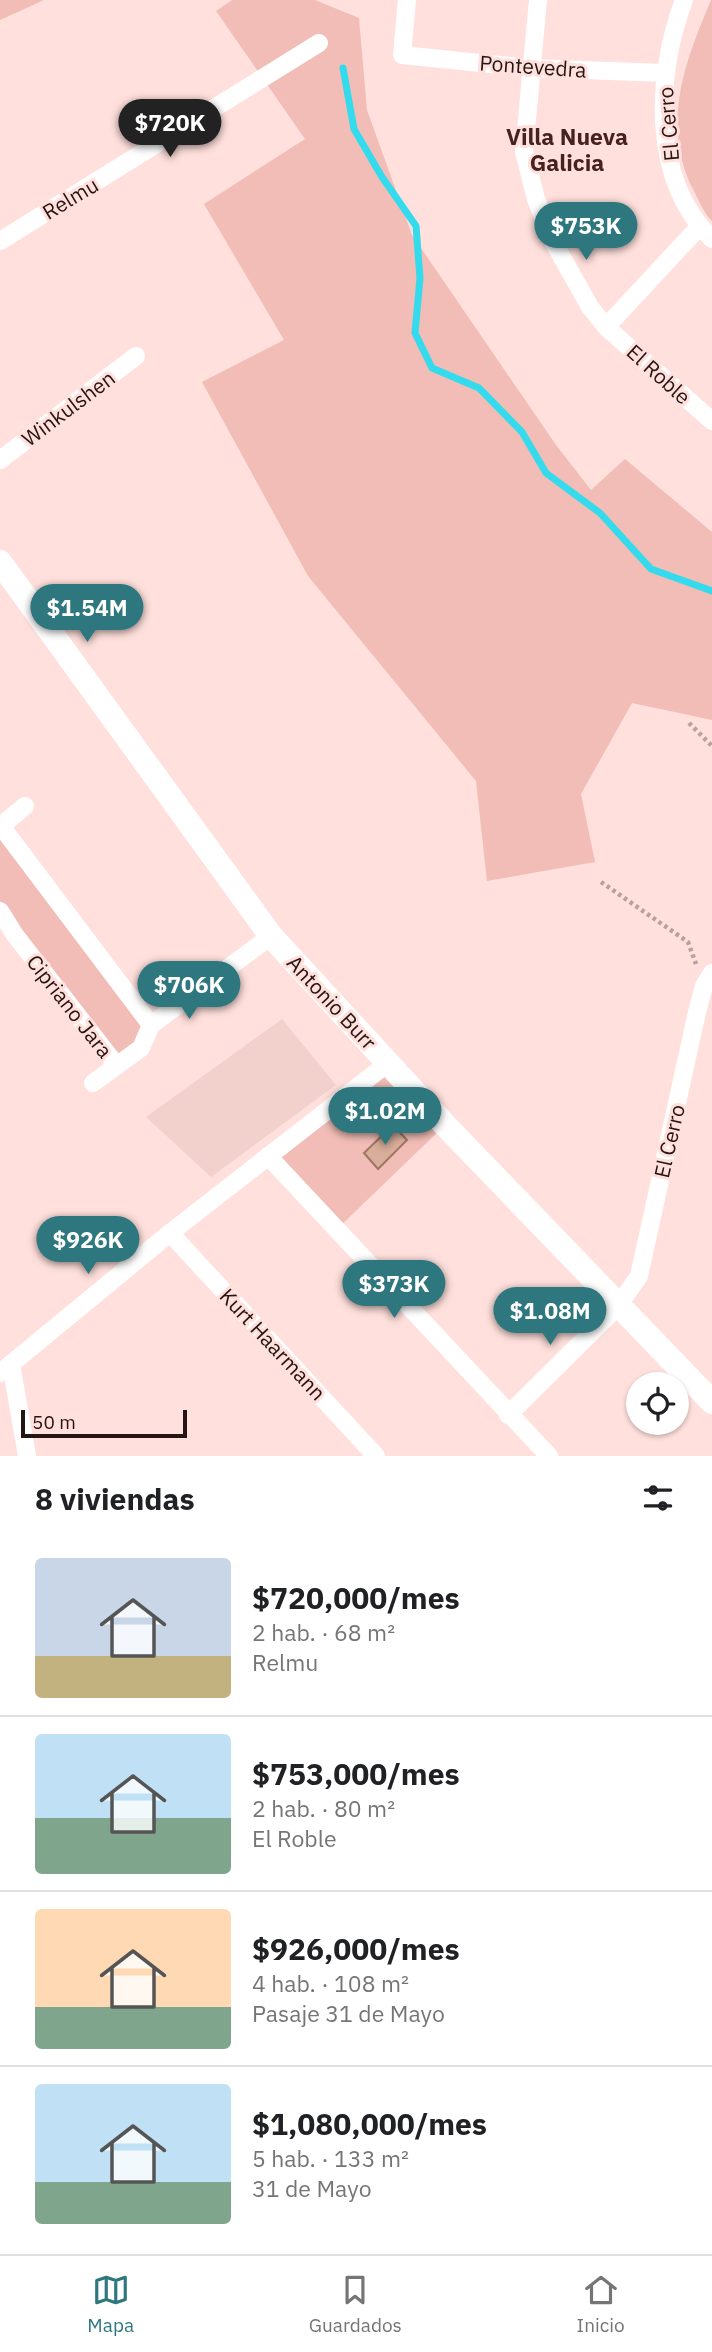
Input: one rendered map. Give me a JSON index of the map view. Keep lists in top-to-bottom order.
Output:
{
  "streets": {
    "street": [
      "Pontevedra",
      "El Cerro",
      "Relmu",
      "El Roble",
      "Winkulshen",
      "Antonio Burr",
      "Cipriano Jara",
      "Kurt Haarmann"
    ]
  },
  "crossings": [
    ["Pontevedra", "El Cerro"],
    ["Pontevedra", "El Roble"],
    ["El Cerro", "Antonio Burr"],
    ["Antonio Burr", "Cipriano Jara"]
  ],
  "districts": ["Villa Nueva Galicia"],
  "scale_bar": "50 m",
  "page": {
    "price": [
      "$720K",
      "$753K",
      "$1.54M",
      "$706K",
      "$1.02M",
      "$926K",
      "$373K",
      "$1.08M"
    ],
    "scale": "50 m",
    "heading": "8 viviendas",
    "list": [
      {
        "name": "$720,000/mes",
        "note": "2 hab. · 68 m² · Relmu"
      },
      {
        "name": "$753,000/mes",
        "note": "2 hab. · 80 m² · El Roble"
      },
      {
        "name": "$926,000/mes",
        "note": "4 hab. · 108 m² · Pasaje 31 de Mayo"
      },
      {
        "name": "$1,080,000/mes",
        "note": "5 hab. · 133 m² · 31 de Mayo"
      }
    ],
    "tabs": ["Mapa", "Guardados", "Inicio"]
  }
}
